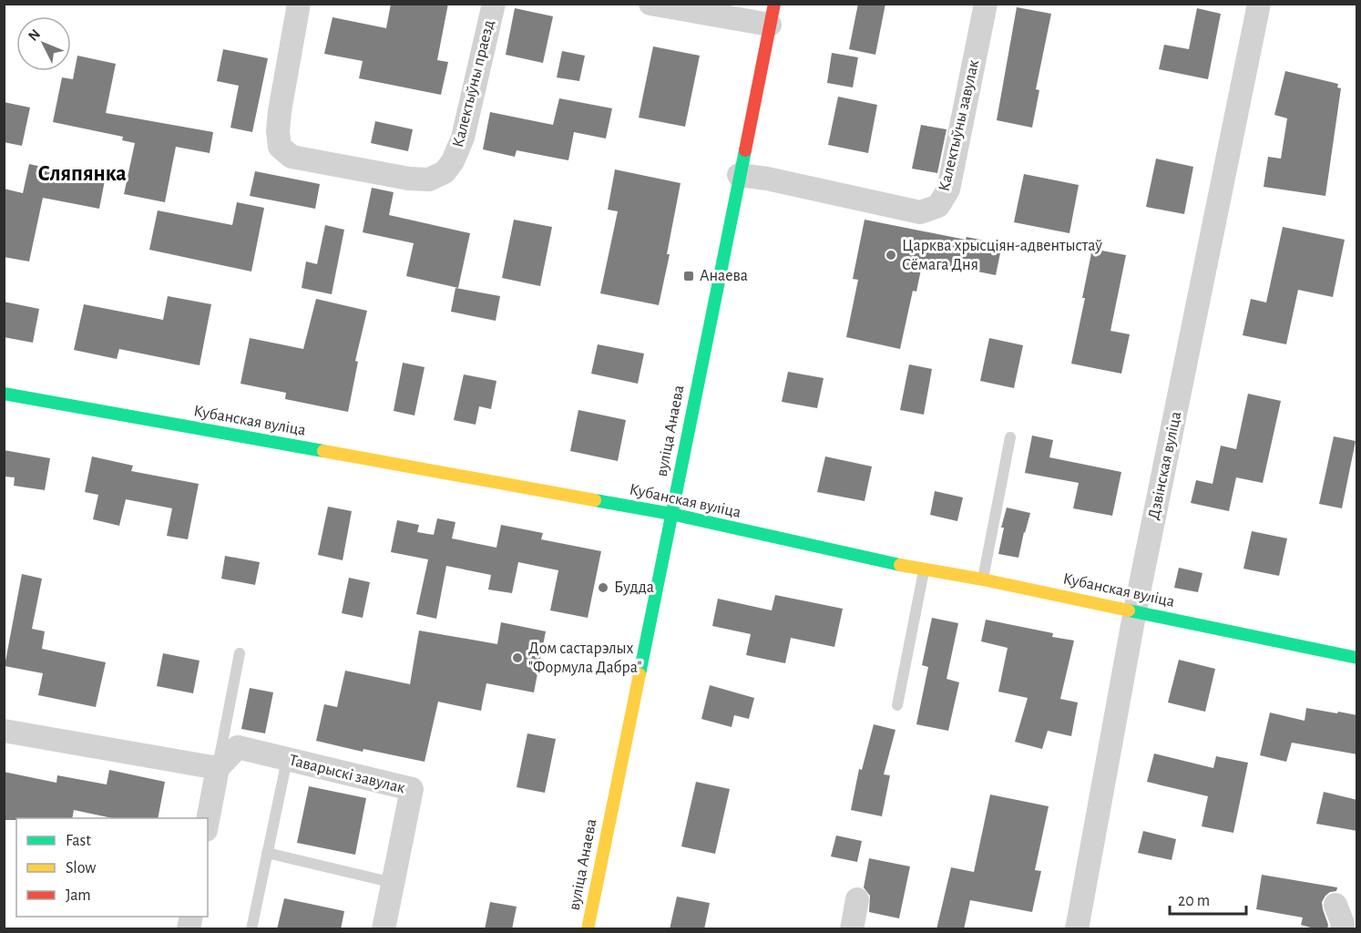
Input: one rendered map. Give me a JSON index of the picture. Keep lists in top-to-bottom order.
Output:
{
  "streets": {
    "street": [
      "Калектыўны праезд",
      "Калектыўны завулак",
      "Кубанская вуліца",
      "вуліца Анаева",
      "Дзвінская вуліца",
      "Таварыскі завулак"
    ]
  },
  "crossings": [
    ["Калектыўны завулак", "вуліца Анаева"],
    ["Кубанская вуліца", "вуліца Анаева"],
    ["Кубанская вуліца", "Дзвінская вуліца"]
  ],
  "districts": ["Сляпянка"],
  "places": {
    "other": ["Царква хрысціян-адвентыстаў Сёмага Дня", "Будда", "Дом састарэлых \"Формула Дабра\""],
    "transit": ["Анаева"]
  },
  "legend": ["Fast", "Slow", "Jam"],
  "scale_bar": "20 m",
  "north": "top left"
}
